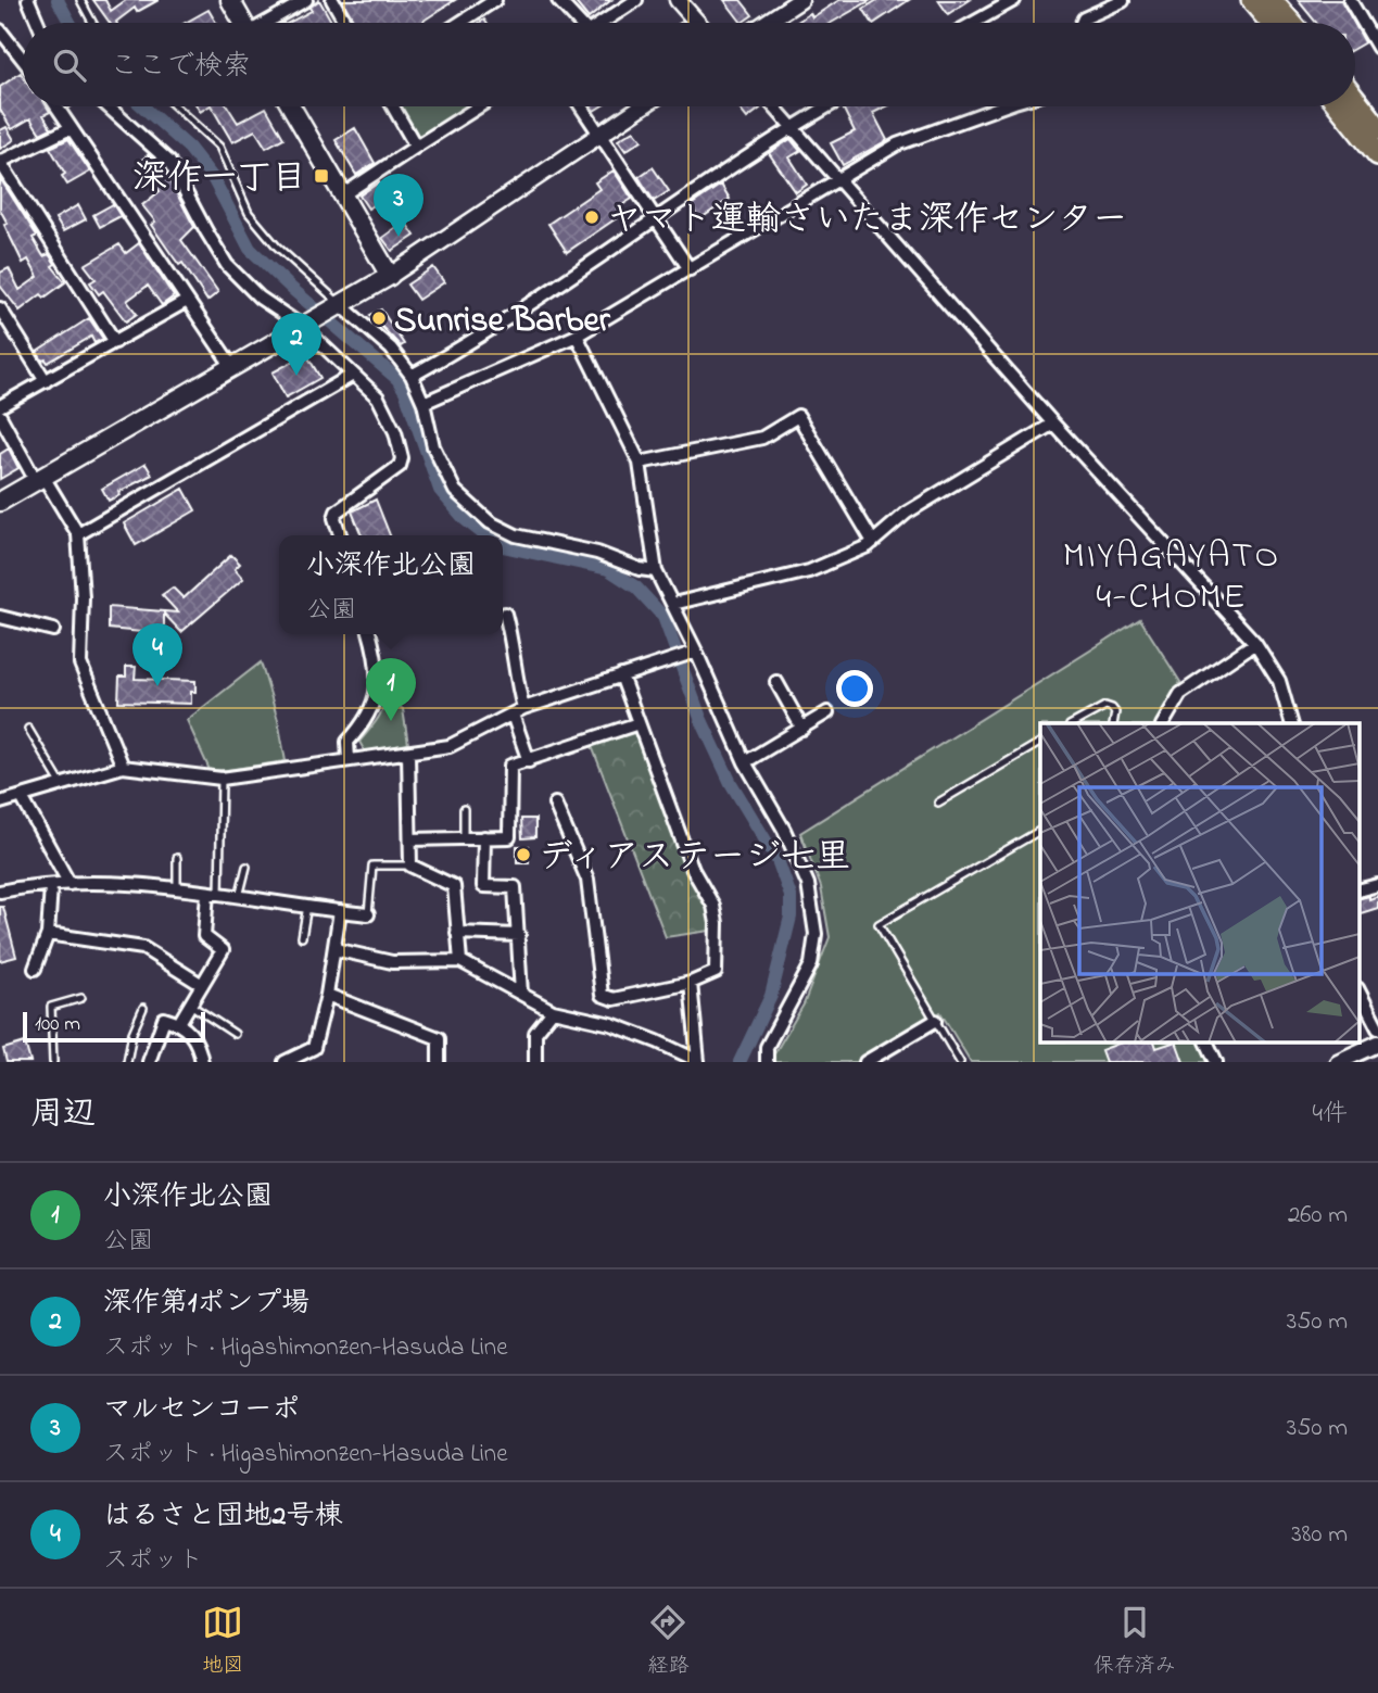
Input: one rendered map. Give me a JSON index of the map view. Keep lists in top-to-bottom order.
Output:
{
  "districts": ["MIYAGAYATO 4-CHOME"],
  "places": {
    "transit": ["深作一丁目"],
    "other": ["ヤマト運輸さいたま深作センター", "Sunrise Barber", "ディアステージ七里"]
  },
  "scale_bar": "100 m",
  "page": {
    "search": "ここで検索",
    "pins": [
      "3",
      "2",
      "4",
      "1"
    ],
    "popup": ["小深作北公園", "公園"],
    "scale": "100 m",
    "heading": ["周辺", "4件"],
    "list": [
      {
        "mark": "1",
        "name": "小深作北公園",
        "note": "公園",
        "value": "260 m"
      },
      {
        "mark": "2",
        "name": "深作第1ポンプ場",
        "note": "スポット · Higashimonzen-Hasuda Line",
        "value": "350 m"
      },
      {
        "mark": "3",
        "name": "マルセンコーポ",
        "note": "スポット · Higashimonzen-Hasuda Line",
        "value": "350 m"
      },
      {
        "mark": "4",
        "name": "はるさと団地2号棟",
        "note": "スポット",
        "value": "380 m"
      }
    ],
    "nav": ["地図", "経路", "保存済み"]
  }
}
